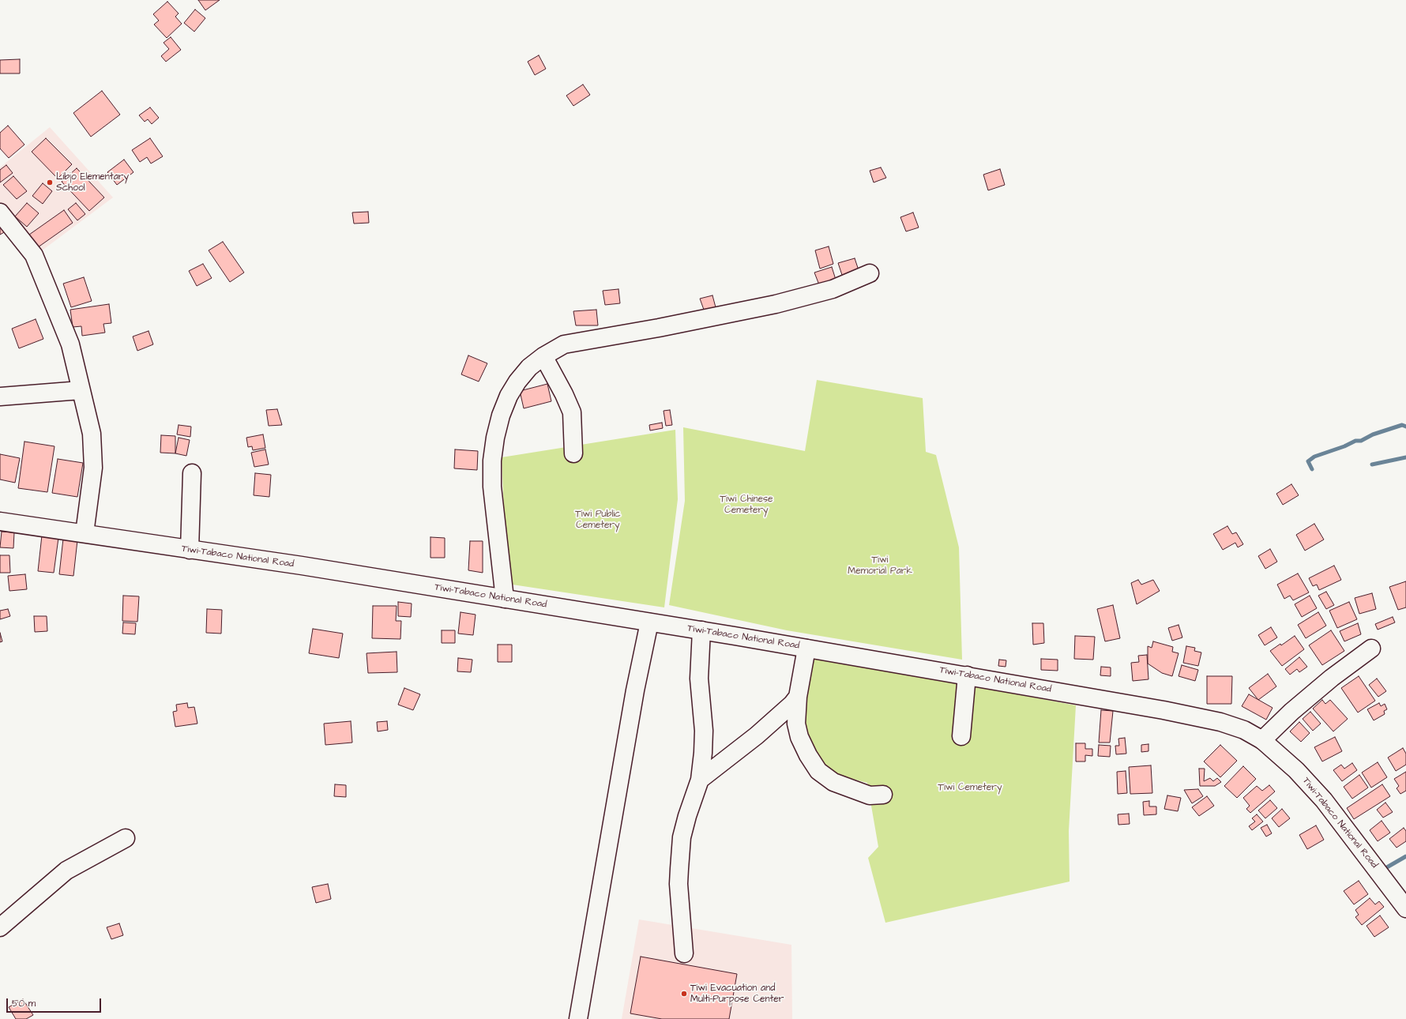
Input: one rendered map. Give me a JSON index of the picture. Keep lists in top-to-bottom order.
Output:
{
  "streets": {
    "street": ["Tiwi-Tabaco National Road"]
  },
  "parks": [
    "Tiwi Chinese Cemetery",
    "Tiwi Public Cemetery",
    "Tiwi Memorial Park",
    "Tiwi Cemetery"
  ],
  "places": ["Libjo Elementary School", "Tiwi Evacuation and Multi-Purpose Center"],
  "scale_bar": "50 m"
}
